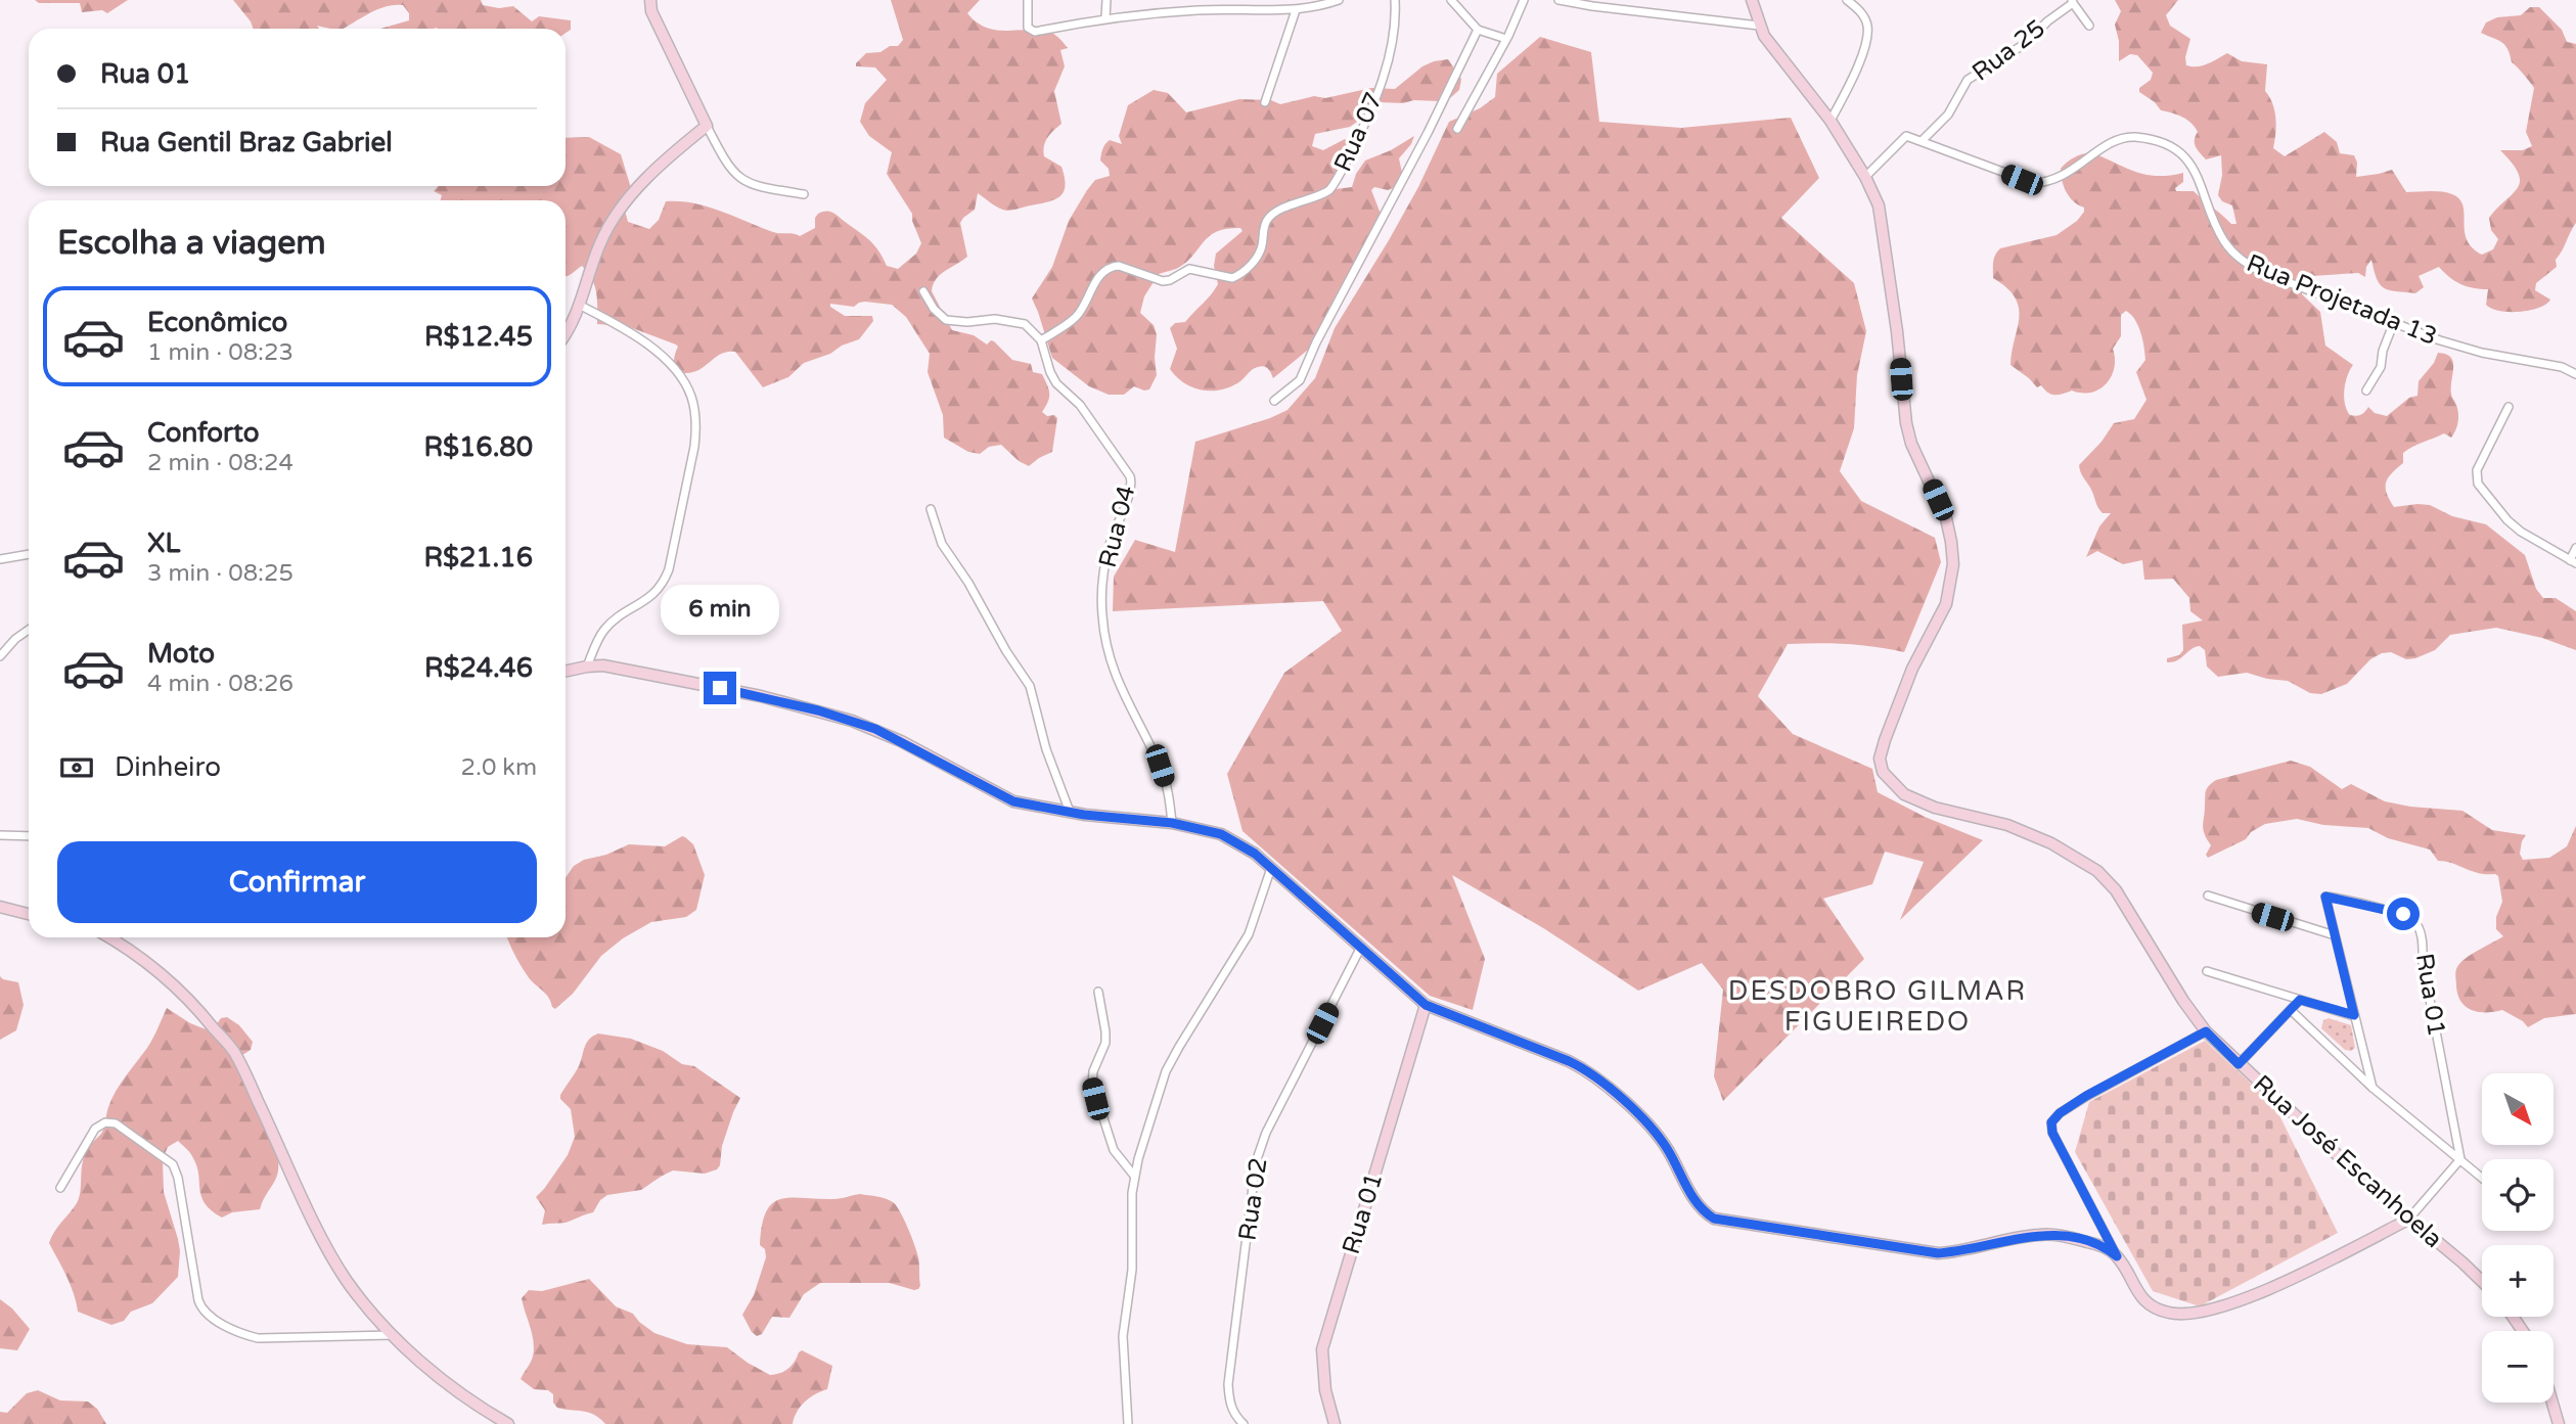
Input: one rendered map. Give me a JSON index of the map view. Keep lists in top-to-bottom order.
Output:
{
  "streets": {
    "street": [
      "Rua 25",
      "Rua 07",
      "Rua Projetada 13",
      "Rua 04",
      "Rua 01",
      "Rua José Escanhoela",
      "Rua 02"
    ]
  },
  "crossings": [
    ["Rua 25", "Rua Projetada 13"],
    ["Rua 07", "Rua 04"]
  ],
  "districts": ["DESDOBRO GILMAR FIGUEIREDO"],
  "north": "bottom right",
  "page": {
    "banner": ["Rua 01", "Rua Gentil Braz Gabriel"],
    "heading": "Escolha a viagem",
    "list": [
      {
        "name": "Econômico",
        "note": "1 min · 08:23",
        "value": "R$12.45"
      },
      {
        "name": "Conforto",
        "note": "2 min · 08:24",
        "value": "R$16.80"
      },
      {
        "name": "XL",
        "note": "3 min · 08:25",
        "value": "R$21.16"
      },
      {
        "name": "Moto",
        "note": "4 min · 08:26",
        "value": "R$24.46"
      }
    ],
    "bubble": "6 min",
    "pay": ["Dinheiro", "2.0 km"],
    "buttons": "Confirmar",
    "map_buttons": ["+", "−"]
  }
}
